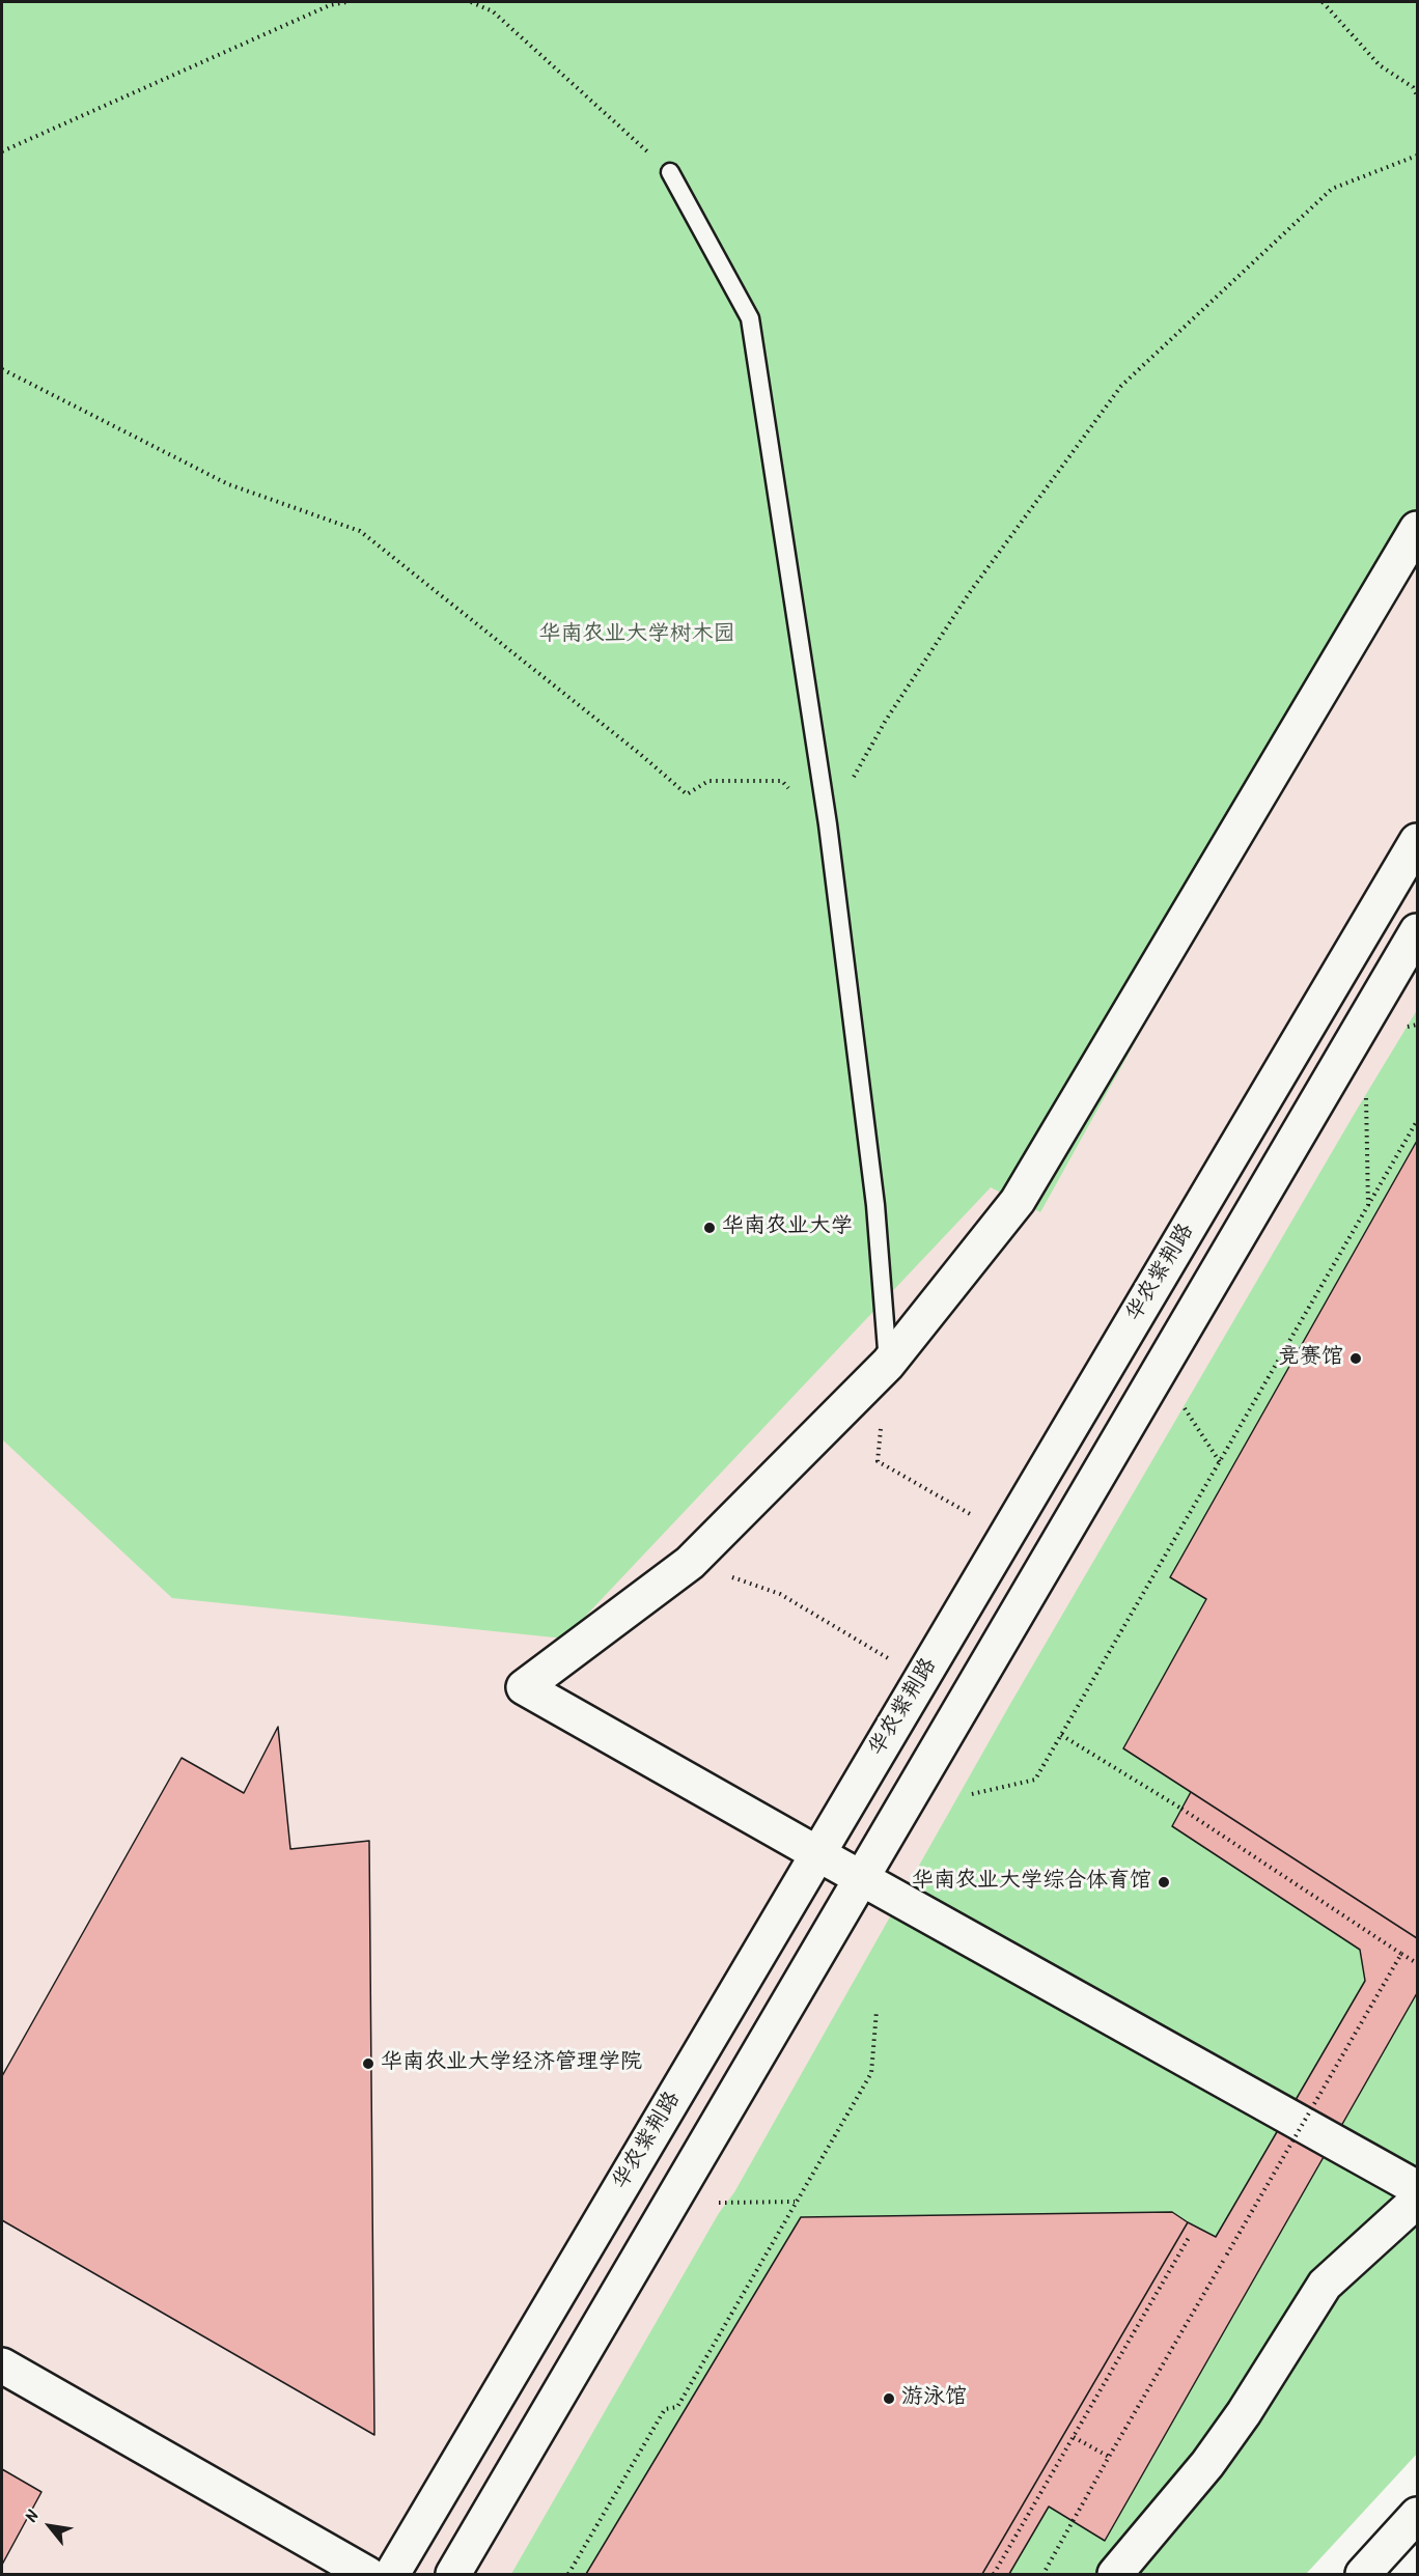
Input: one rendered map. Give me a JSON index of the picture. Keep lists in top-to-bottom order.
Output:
{
  "streets": {
    "street": ["华农紫荆路"]
  },
  "parks": ["华南农业大学树木园"],
  "places": [
    "华南农业大学",
    "竞赛馆",
    "华南农业大学综合体育馆",
    "华南农业大学经济管理学院",
    "游泳馆"
  ],
  "north": "top left"
}
